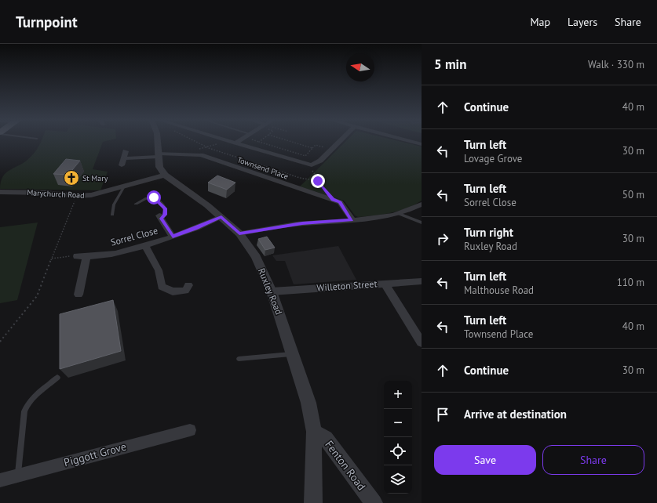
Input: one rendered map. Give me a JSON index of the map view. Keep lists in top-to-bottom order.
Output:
{
  "streets": {
    "street": [
      "Townsend Place",
      "Marychurch Road",
      "Sorrel Close",
      "Willeton Street",
      "Ruxley Road",
      "Piggott Grove",
      "Fenton Road"
    ]
  },
  "crossings": [
    ["Townsend Place", "Ruxley Road"],
    ["Marychurch Road", "Ruxley Road"],
    ["Sorrel Close", "Ruxley Road"],
    ["Willeton Street", "Ruxley Road"],
    ["Ruxley Road", "Fenton Road"]
  ],
  "places": {
    "church": ["St Mary"]
  },
  "north": "left",
  "page": {
    "header": "Turnpoint",
    "nav": ["Map", "Layers", "Share"],
    "heading": ["5 min", "Walk · 330 m"],
    "list": [
      ["Continue", "40 m"],
      ["Turn left", "Lovage Grove", "30 m"],
      ["Turn left", "Sorrel Close", "50 m"],
      ["Turn right", "Ruxley Road", "30 m"],
      ["Turn left", "Malthouse Road", "110 m"],
      ["Turn left", "Townsend Place", "40 m"],
      ["Continue", "30 m"],
      "Arrive at destination"
    ],
    "map_buttons": ["+", "−"],
    "buttons": ["Save", "Share"]
  }
}
